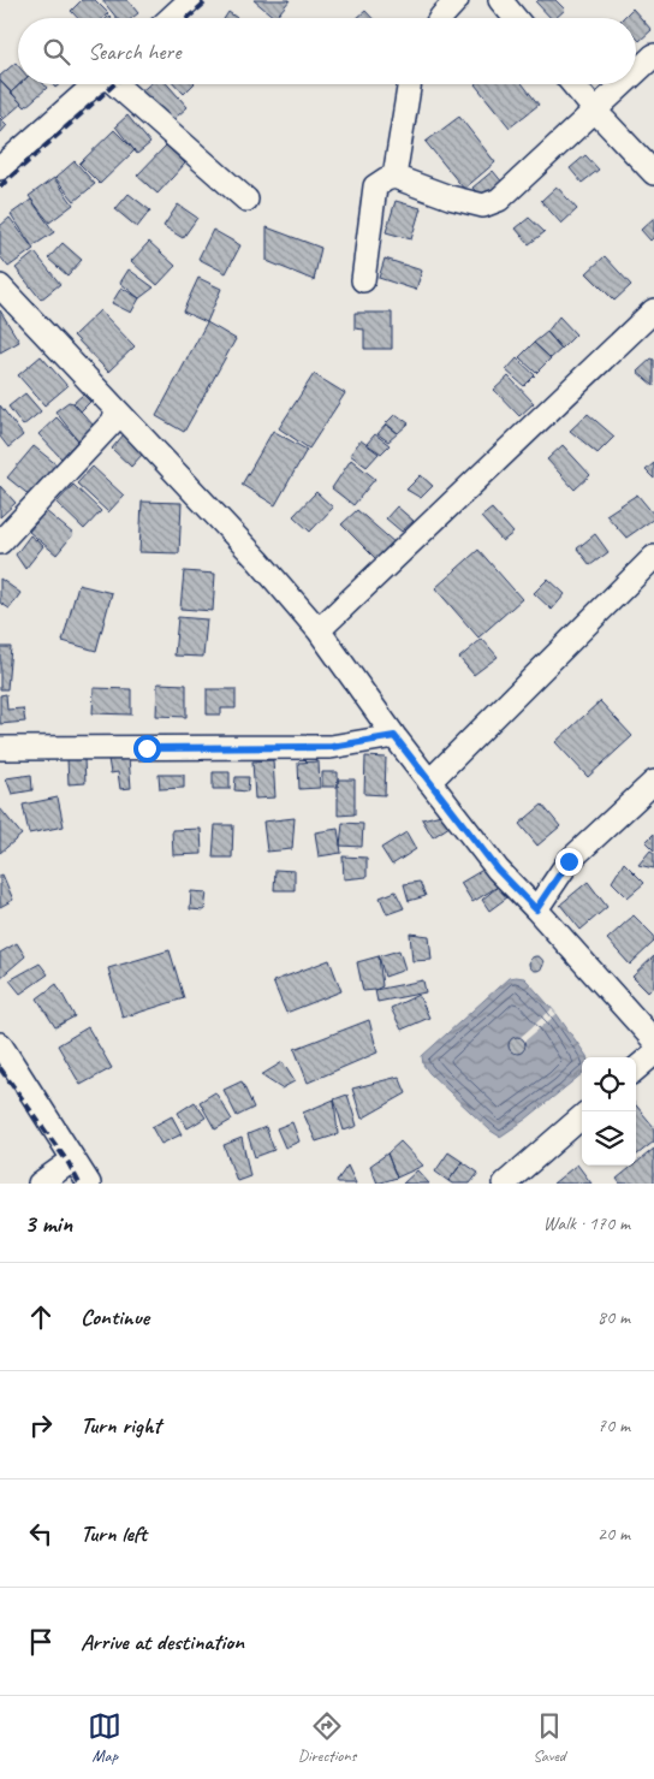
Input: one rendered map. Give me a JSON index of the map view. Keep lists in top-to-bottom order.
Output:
{
  "page": {
    "search": "Search here",
    "heading": ["3 min", "Walk · 170 m"],
    "list": [
      ["Continue", "80 m"],
      ["Turn right", "70 m"],
      ["Turn left", "20 m"],
      "Arrive at destination"
    ],
    "nav": ["Map", "Directions", "Saved"]
  }
}
